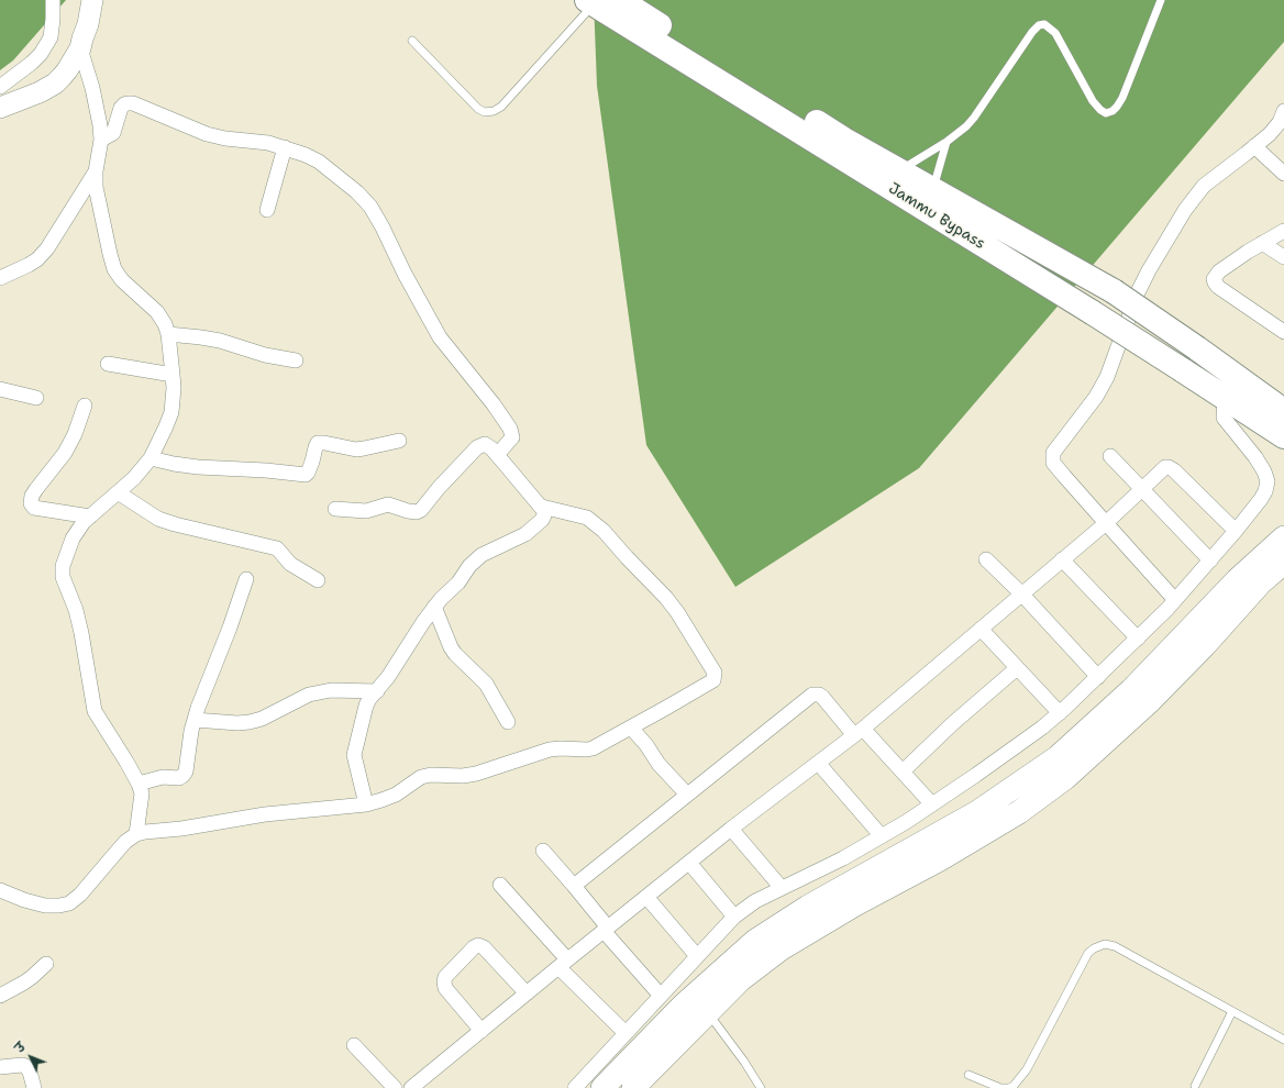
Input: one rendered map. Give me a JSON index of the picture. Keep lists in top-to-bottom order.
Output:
{
  "streets": {
    "highway": ["Jammu Bypass"]
  },
  "north": "top left"
}
